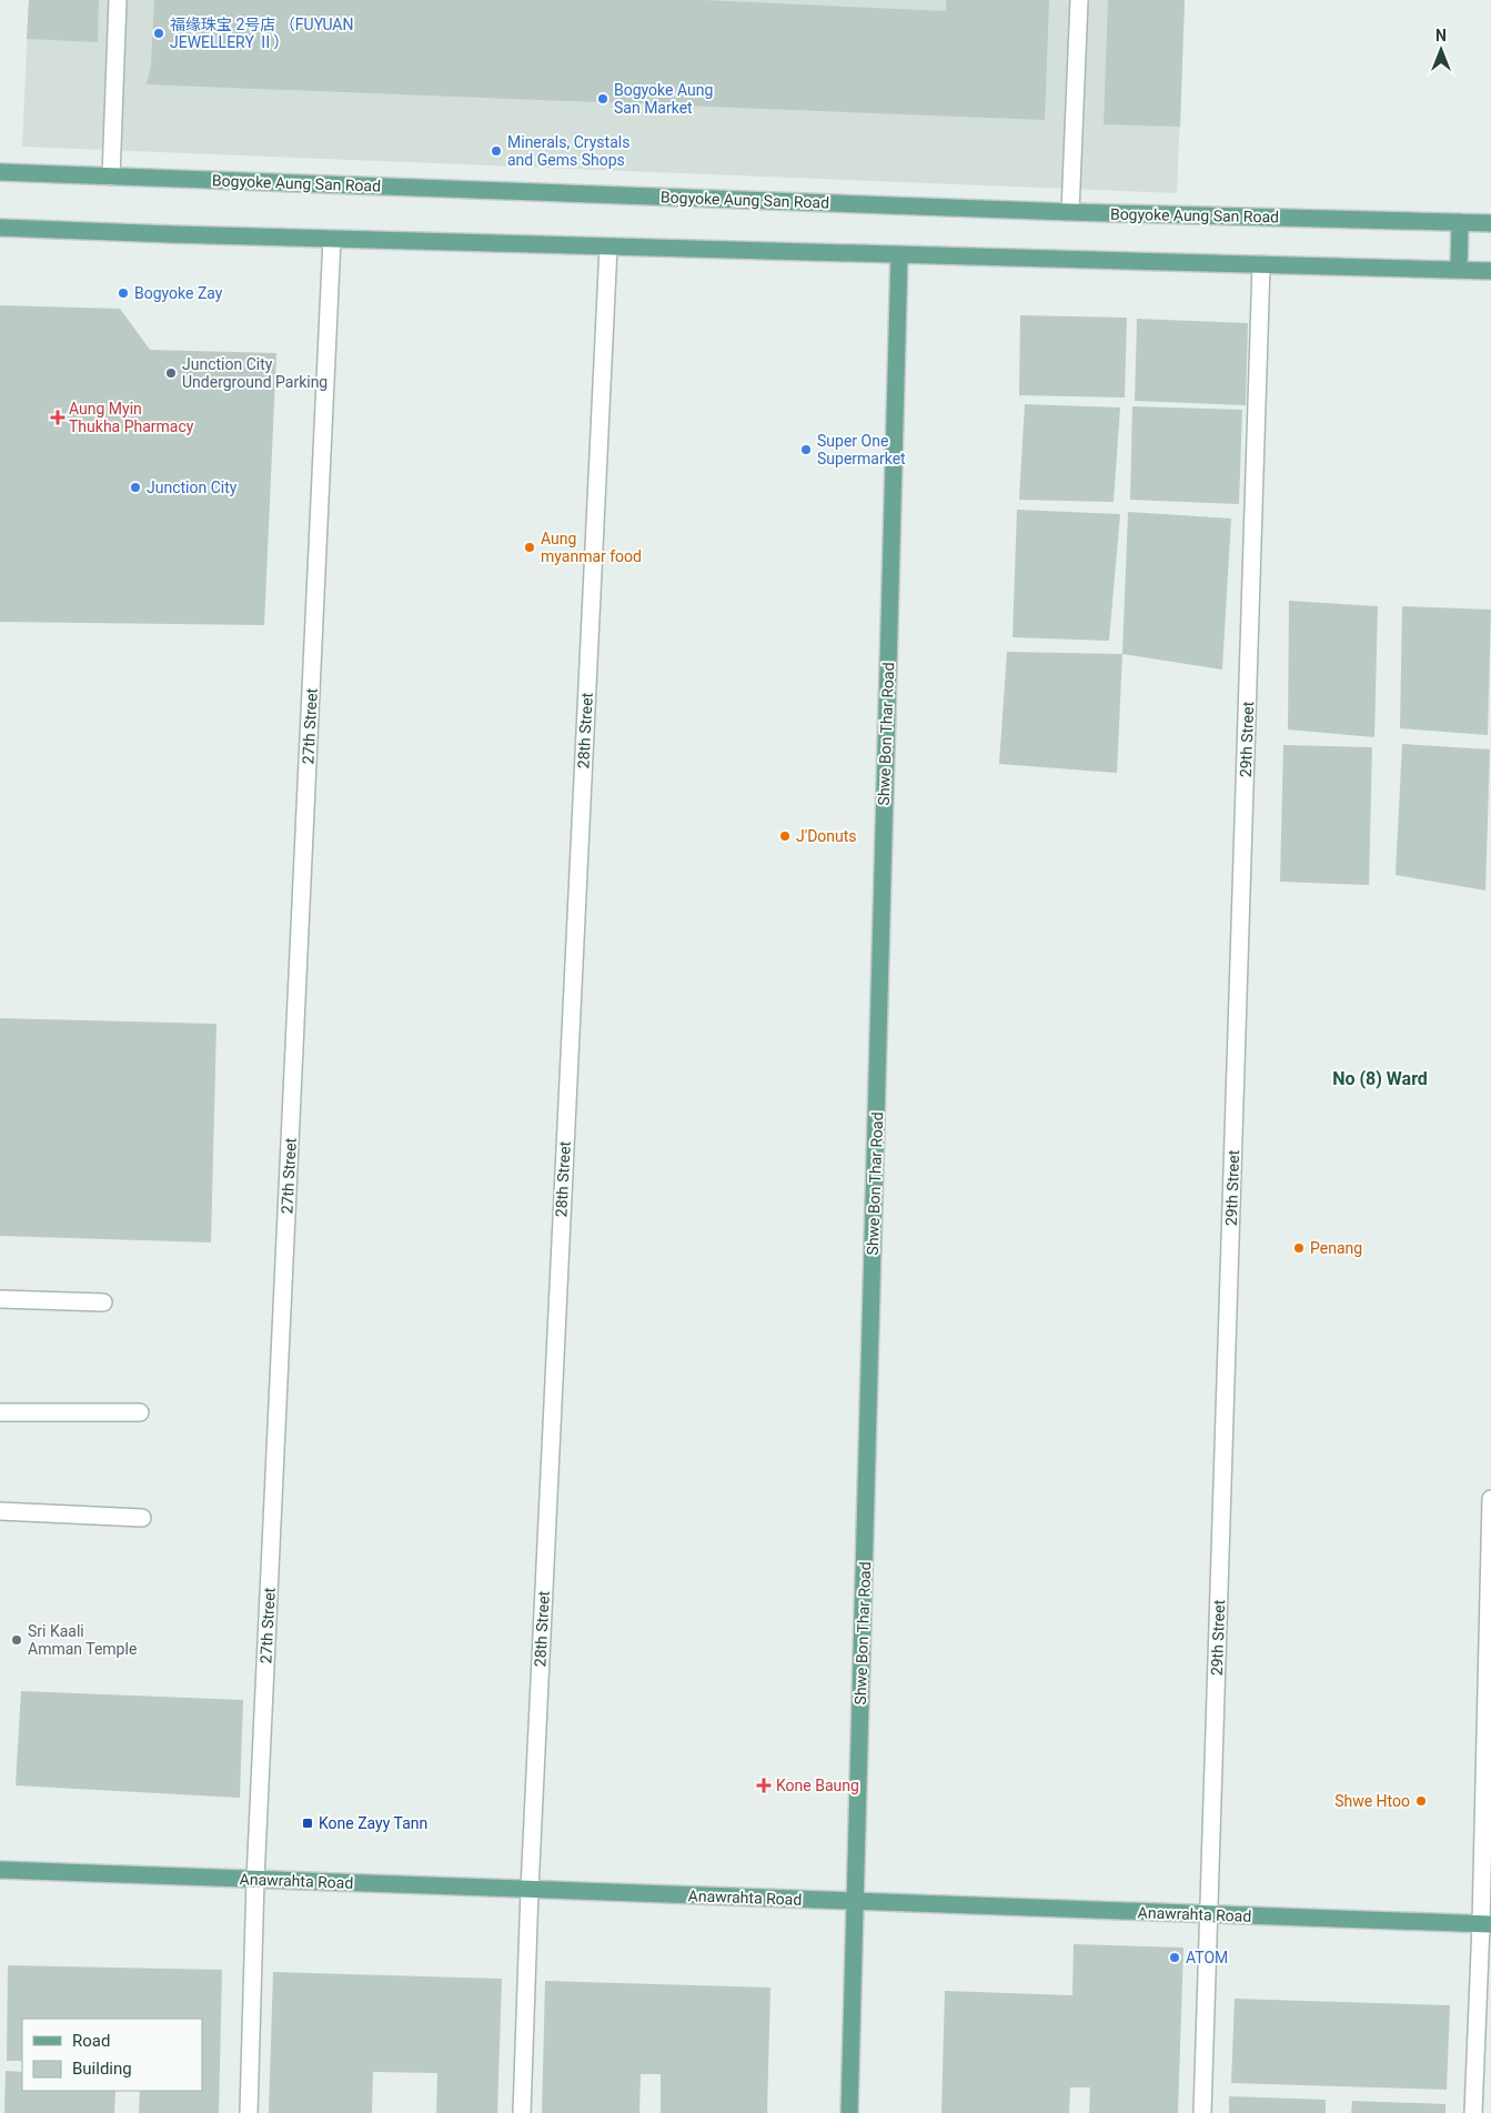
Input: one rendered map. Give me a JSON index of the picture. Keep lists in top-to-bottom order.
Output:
{
  "streets": {
    "main road": ["Bogyoke Aung San Road", "Shwe Bon Thar Road", "Anawrahta Road"],
    "street": ["27th Street", "28th Street", "29th Street"]
  },
  "crossings": [
    ["27th Street", "Anawrahta Road"],
    ["28th Street", "Anawrahta Road"],
    ["Shwe Bon Thar Road", "Anawrahta Road"],
    ["29th Street", "Anawrahta Road"]
  ],
  "districts": ["No (8) Ward"],
  "places": {
    "other": [
      "福缘珠宝 2号店 （FUYUAN JEWELLERY Ⅱ）",
      "Bogyoke Aung San Market",
      "Minerals, Crystals and Gems Shops",
      "Bogyoke Zay",
      "Junction City Underground Parking",
      "Super One Supermarket",
      "Junction City",
      "Aung myanmar food",
      "J'Donuts",
      "Penang",
      "Sri Kaali Amman Temple",
      "Shwe Htoo",
      "ATOM"
    ],
    "health": ["Aung Myin Thukha Pharmacy", "Kone Baung"],
    "transit": ["Kone Zayy Tann"]
  },
  "legend": ["Road", "Building"],
  "north": "top"
}
